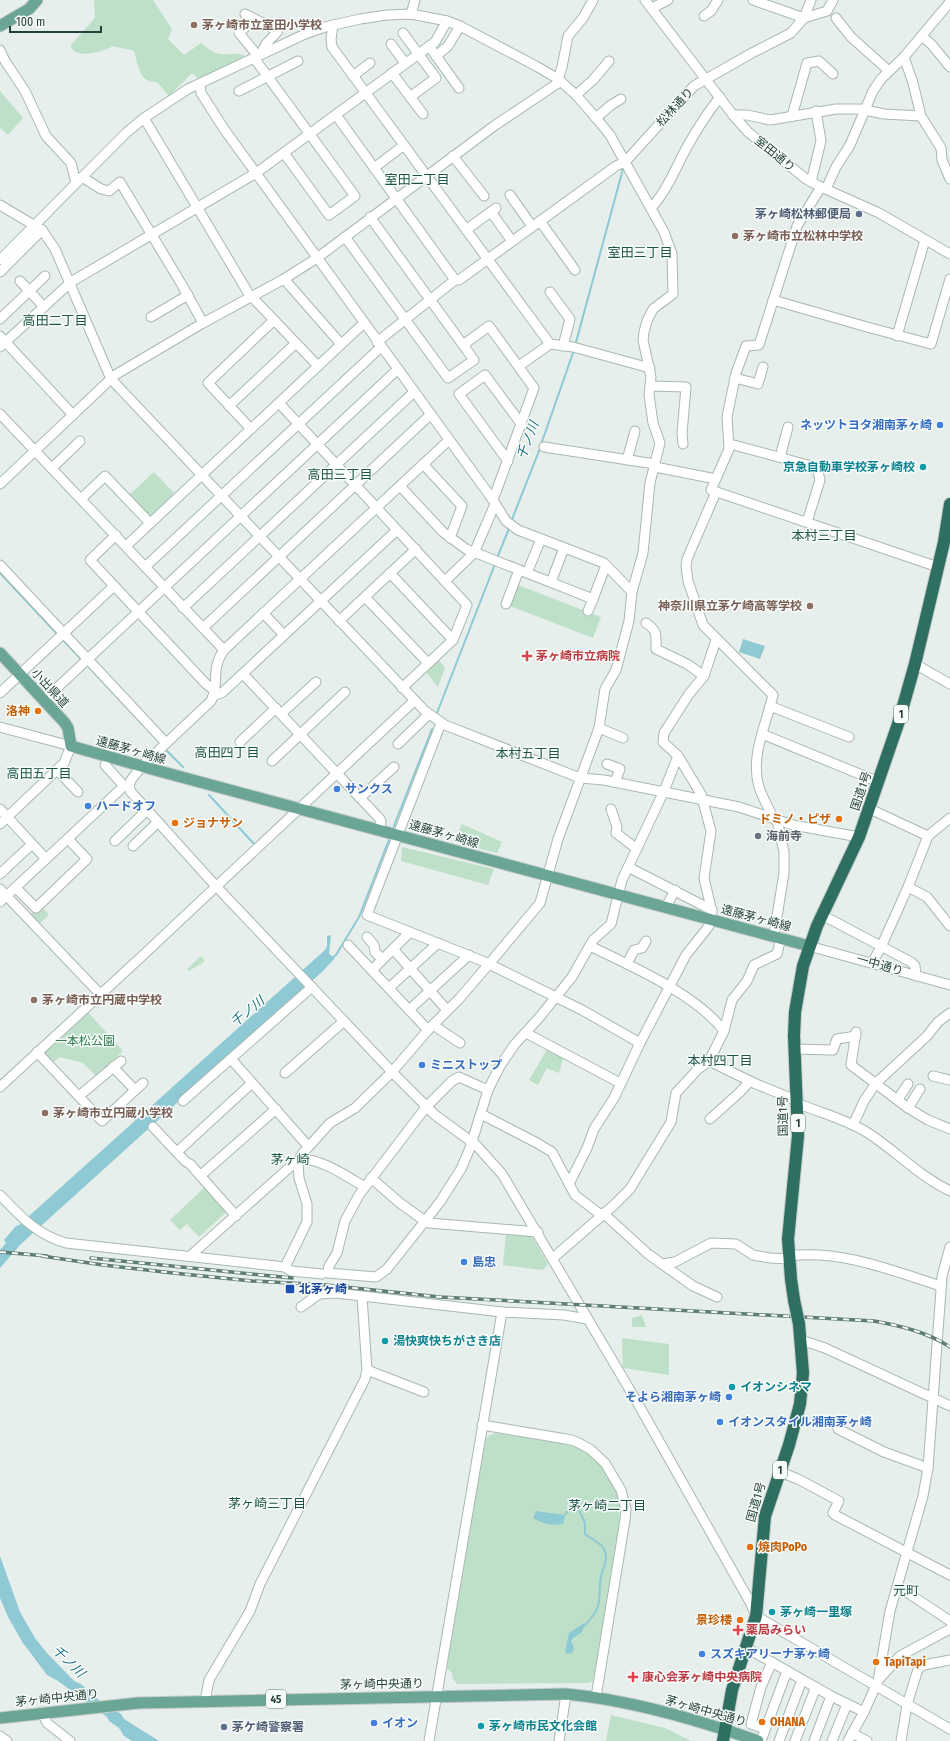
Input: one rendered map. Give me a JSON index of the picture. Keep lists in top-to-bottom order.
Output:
{
  "streets": {
    "highway": ["1", "国道1号"],
    "main road": [
      "小出県道",
      "遠藤茅ヶ崎線",
      "茅ヶ崎中央通り",
      "45"
    ],
    "street": ["松林通り", "室田通り", "一中通り"]
  },
  "crossings": [
    ["松林通り", "室田通り"],
    ["小出県道", "遠藤茅ヶ崎線"],
    ["遠藤茅ヶ崎線", "国道1号"],
    ["遠藤茅ヶ崎線", "一中通り"],
    ["国道1号", "一中通り"],
    ["国道1号", "茅ヶ崎中央通り"]
  ],
  "districts": [
    "室田二丁目",
    "室田三丁目",
    "高田二丁目",
    "高田三丁目",
    "本村三丁目",
    "高田四丁目",
    "本村五丁目",
    "高田五丁目",
    "本村四丁目",
    "茅ヶ崎",
    "茅ヶ崎三丁目",
    "茅ヶ崎二丁目",
    "元町"
  ],
  "water": ["千ノ川"],
  "parks": ["一本松公園"],
  "places": {
    "other": [
      "茅ヶ崎市立室田小学校",
      "茅ヶ崎松林郵便局",
      "茅ヶ崎市立松林中学校",
      "ネッツトヨタ湘南茅ヶ崎",
      "京急自動車学校茅ヶ崎校",
      "神奈川県立茅ケ崎高等学校",
      "洛神",
      "サンクス",
      "ハードオフ",
      "ドミノ・ピザ",
      "ジョナサン",
      "海前寺",
      "茅ヶ崎市立円蔵中学校",
      "ミニストップ",
      "茅ヶ崎市立円蔵小学校",
      "島忠",
      "湯快爽快ちがさき店",
      "イオンシネマ",
      "そよら湘南茅ヶ崎",
      "イオンスタイル湘南茅ヶ崎",
      "焼肉PoPo",
      "茅ヶ崎一里塚",
      "景珍楼",
      "スズキアリーナ茅ヶ崎",
      "TapiTapi",
      "OHANA",
      "イオン",
      "茅ヶ崎市民文化会館",
      "茅ケ崎警察署"
    ],
    "health": ["茅ヶ崎市立病院", "薬局みらい", "康心会茅ヶ崎中央病院"],
    "transit": ["北茅ヶ崎"]
  },
  "scale_bar": "100 m"
}
